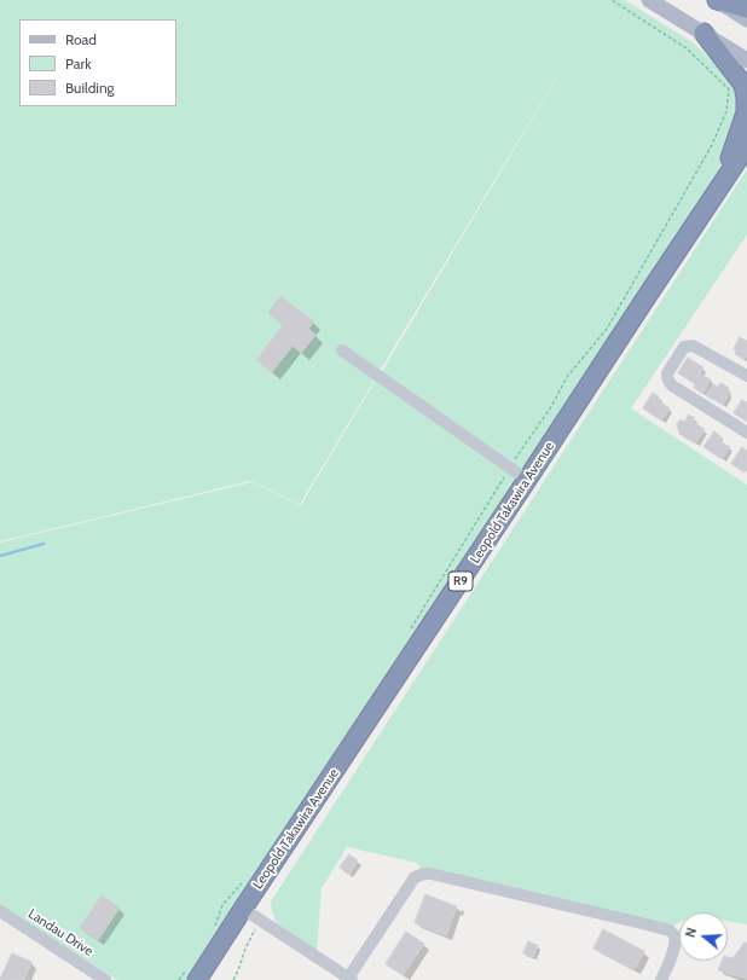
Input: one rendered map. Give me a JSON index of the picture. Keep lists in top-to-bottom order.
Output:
{
  "streets": {
    "highway": ["Leopold Takawira Avenue", "R9"],
    "street": ["Landau Drive"]
  },
  "legend": ["Road", "Park", "Building"],
  "north": "left"
}
